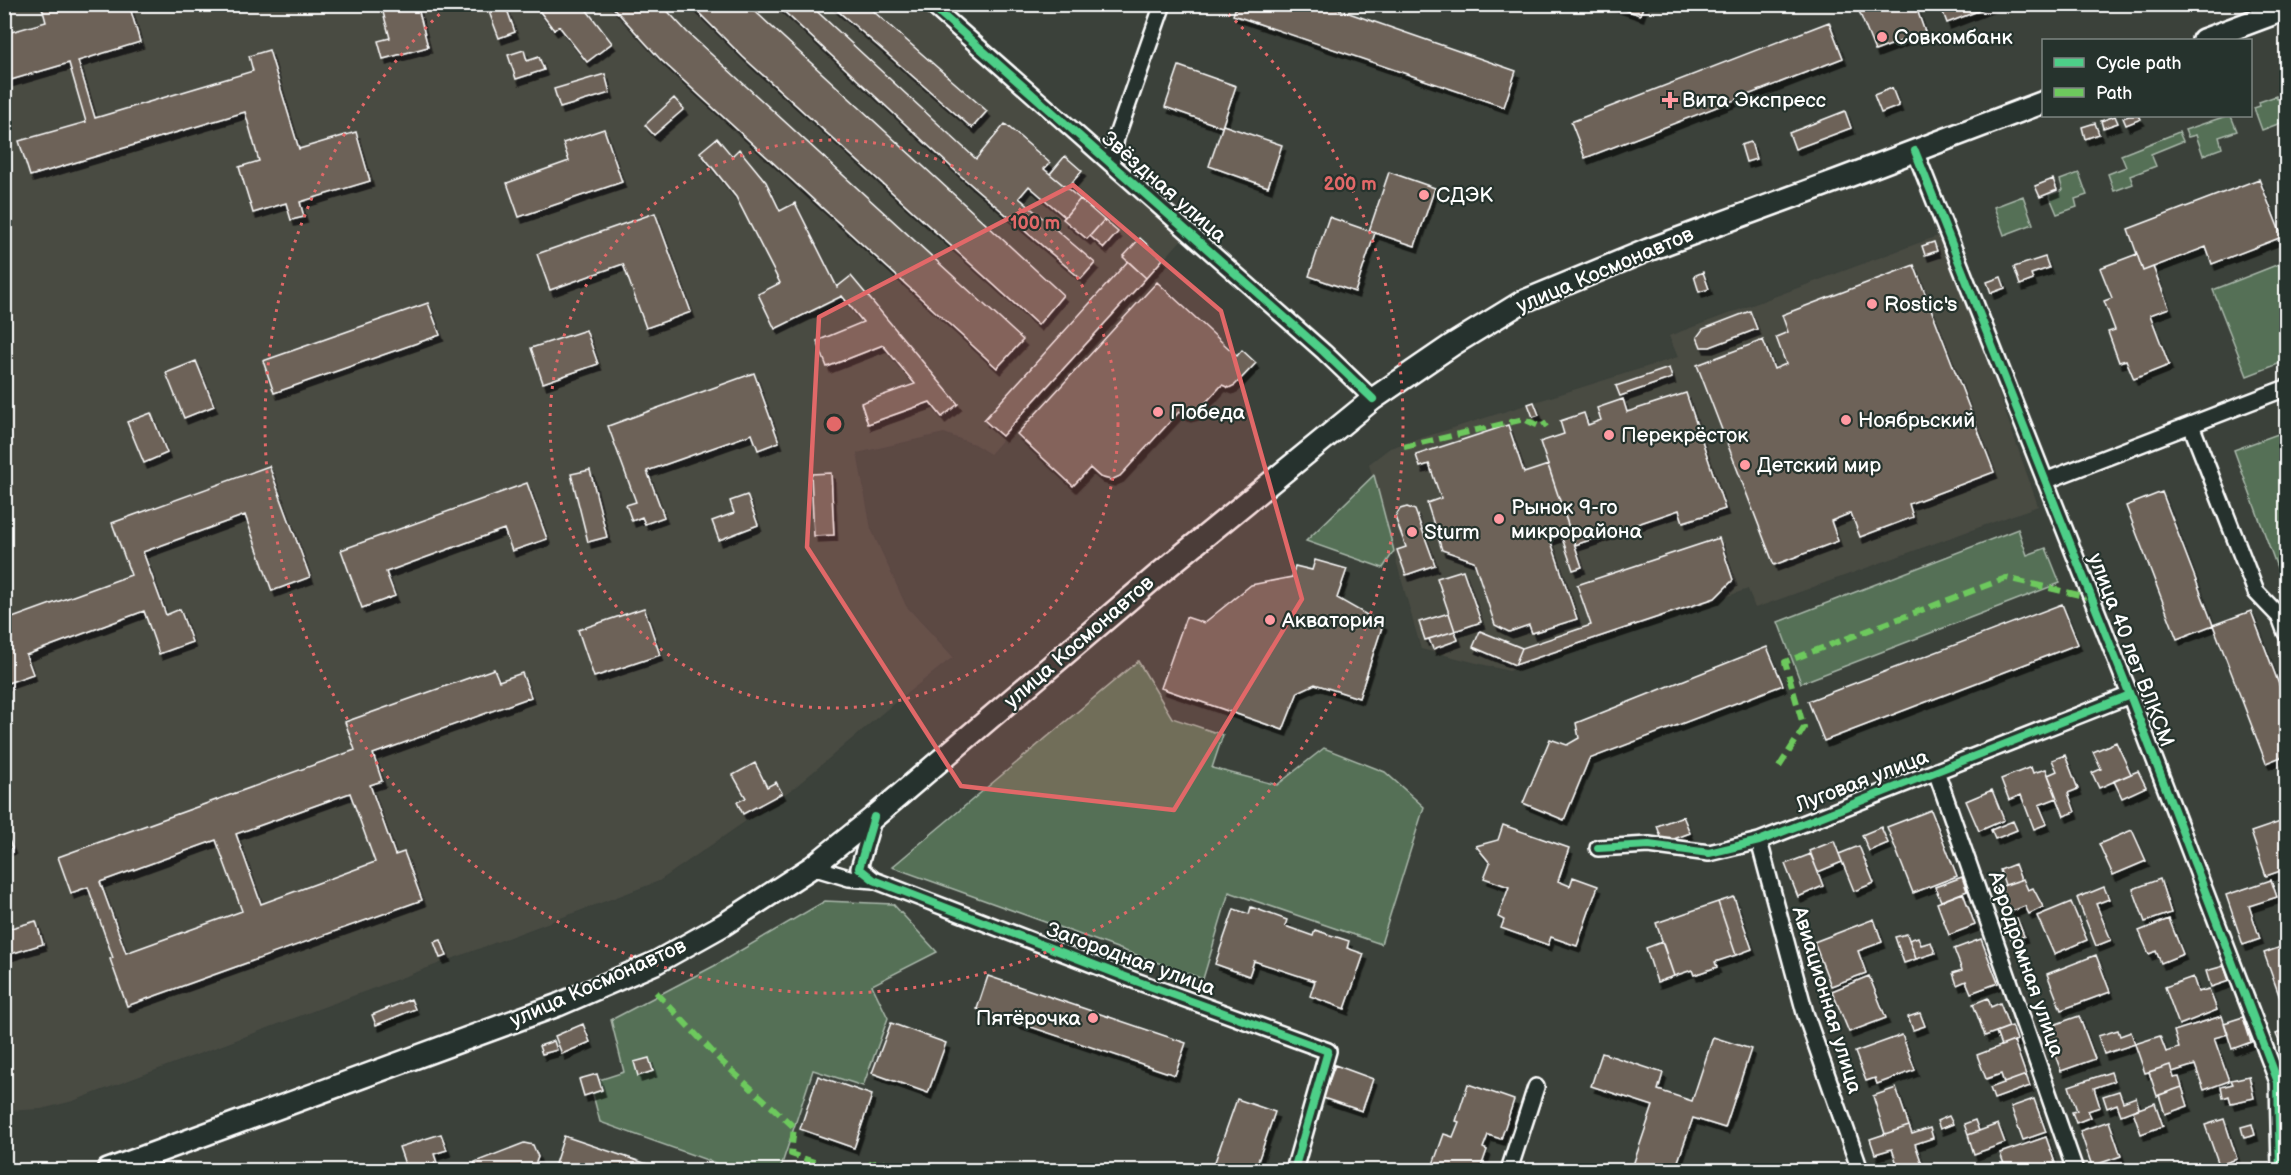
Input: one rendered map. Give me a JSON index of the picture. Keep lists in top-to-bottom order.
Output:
{
  "streets": {
    "main road": ["улица Космонавтов"],
    "street": [
      "Звёздная улица",
      "улица 40 лет ВЛКСМ",
      "Луговая улица",
      "Загородная улица",
      "Аэродромная улица",
      "Авиационная улица"
    ]
  },
  "crossings": [
    ["Звёздная улица", "улица Космонавтов"],
    ["улица Космонавтов", "улица 40 лет ВЛКСМ"],
    ["улица Космонавтов", "Загородная улица"],
    ["улица 40 лет ВЛКСМ", "Луговая улица"],
    ["Луговая улица", "Аэродромная улица"],
    ["Луговая улица", "Авиационная улица"]
  ],
  "places": {
    "other": [
      "Совкомбанк",
      "СДЭК",
      "Rostic's",
      "Победа",
      "Ноябрьский",
      "Перекрёсток",
      "Детский мир",
      "Рынок 9-го микрорайона",
      "Sturm",
      "Акватория",
      "Пятёрочка"
    ],
    "health": ["Вита Экспресс"]
  },
  "legend": ["Cycle path", "Path"],
  "rings": ["200 m", "100 m"]
}
